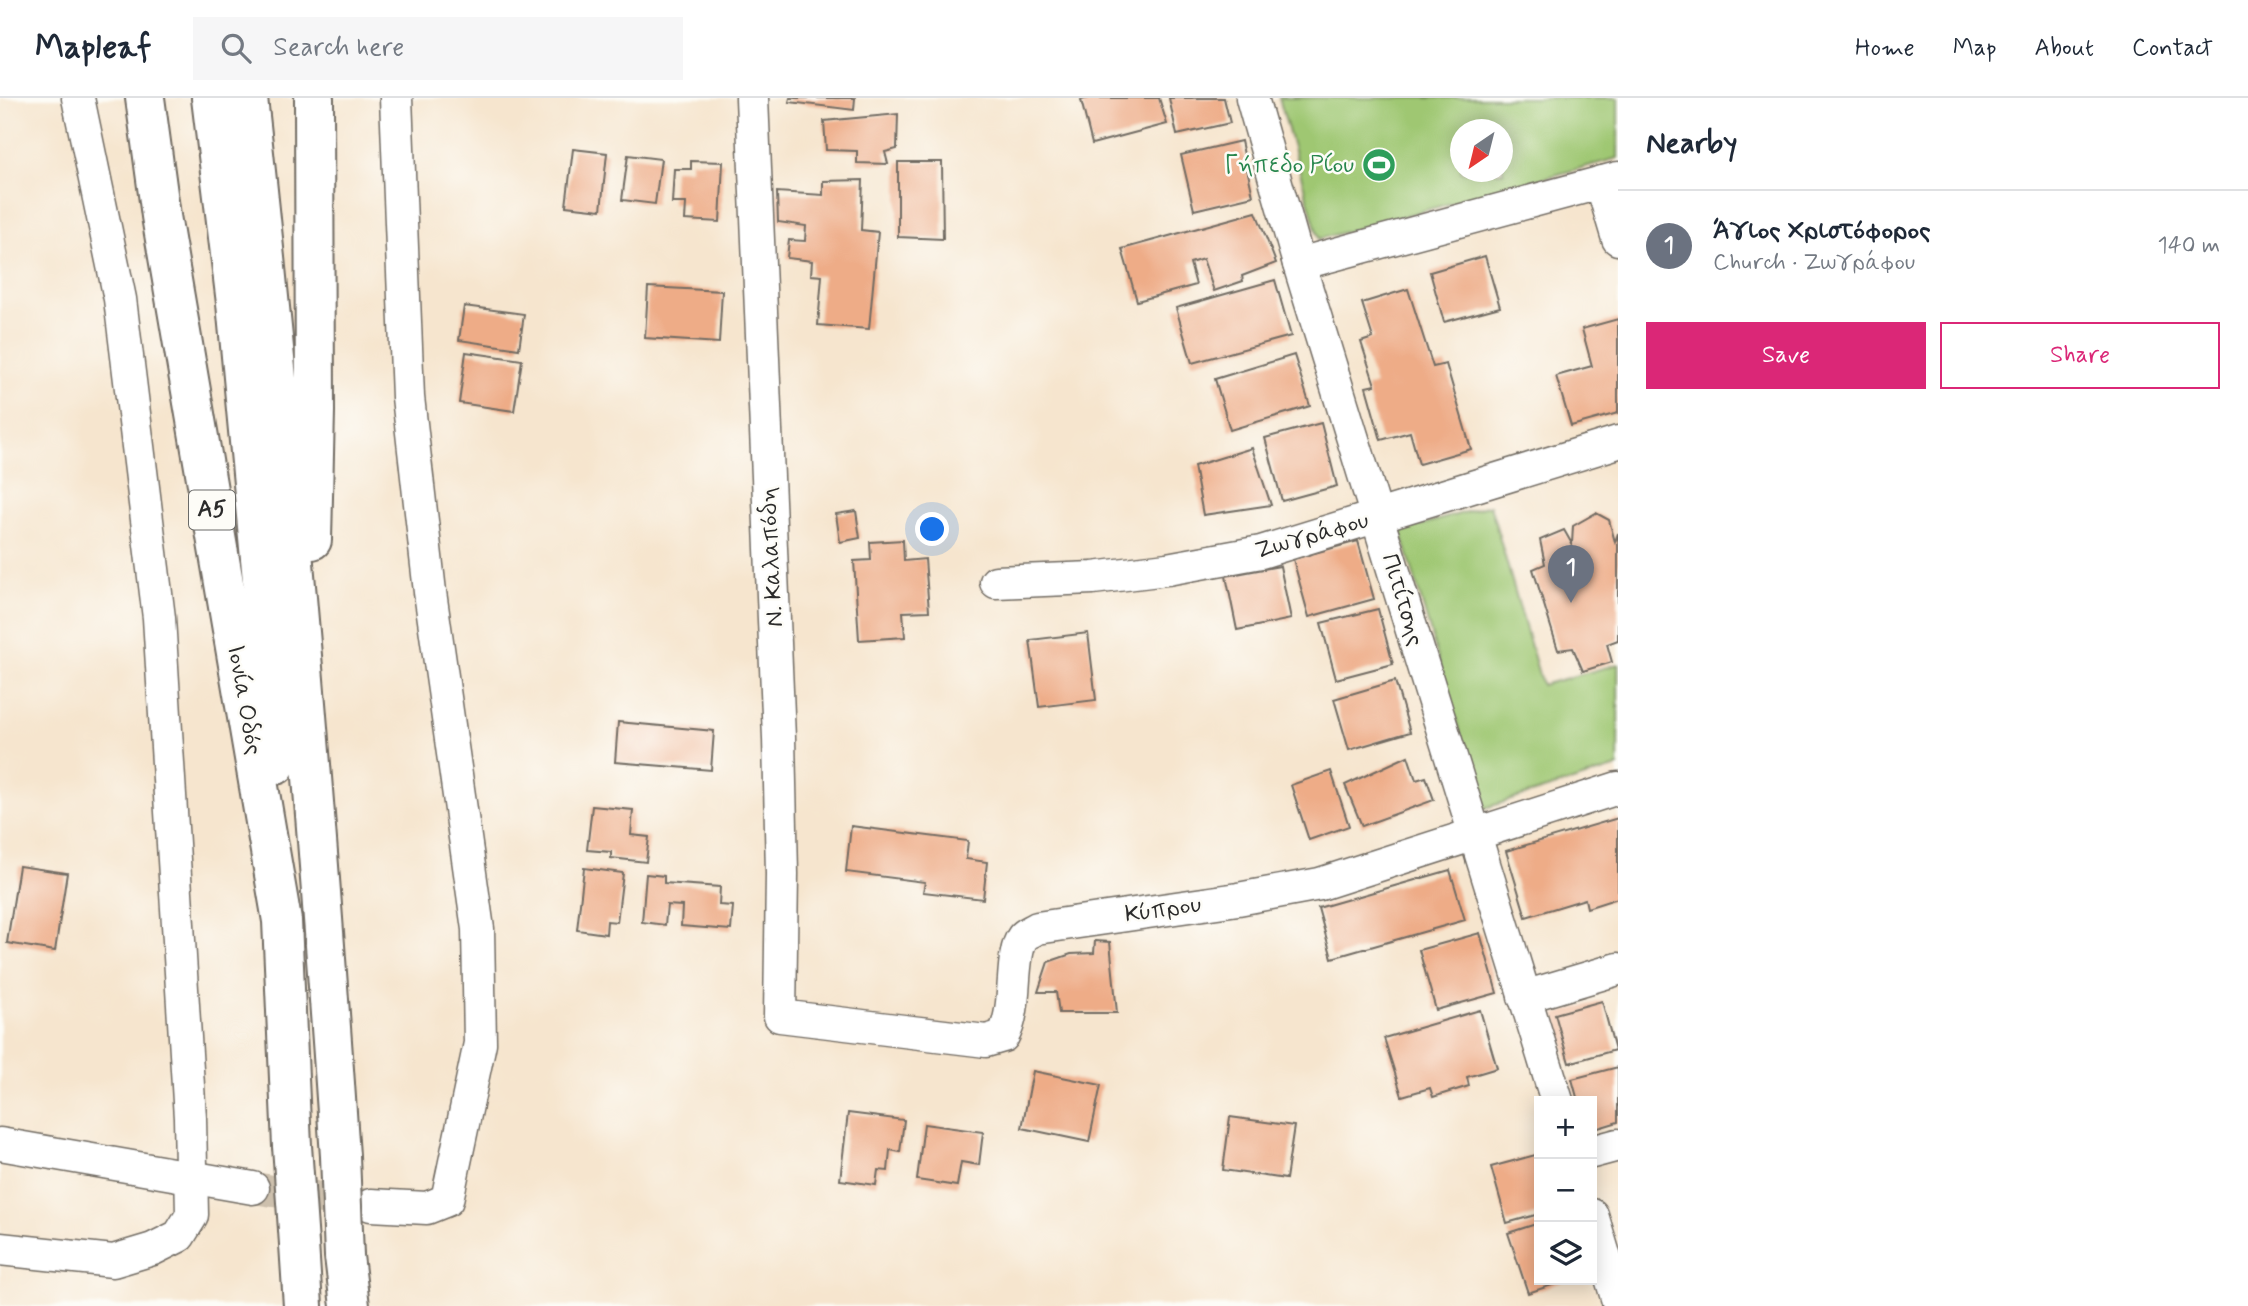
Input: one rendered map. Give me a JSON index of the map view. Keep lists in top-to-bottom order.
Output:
{
  "streets": {
    "highway": ["Α5", "Ιονία Οδός"],
    "street": [
      "Ζωγράφου",
      "Ν. Καλαπόδη",
      "Πιτίτσης",
      "Κύπρου"
    ]
  },
  "crossings": [
    ["Ζωγράφου", "Πιτίτσης"],
    ["Ν. Καλαπόδη", "Κύπρου"],
    ["Πιτίτσης", "Κύπρου"]
  ],
  "places": {
    "sports": ["Γήπεδο Ρίου"]
  },
  "north": "bottom left",
  "page": {
    "header": "Mapleaf",
    "search": "Search here",
    "nav": [
      "Home",
      "Map",
      "About",
      "Contact"
    ],
    "heading": "Nearby",
    "list": [
      {
        "mark": "1",
        "name": "Άγιος Χριστόφορος",
        "note": "Church · Ζωγράφου",
        "value": "140 m"
      }
    ],
    "buttons": ["Save", "Share"],
    "pins": "1",
    "map_buttons": ["+", "−"]
  }
}
